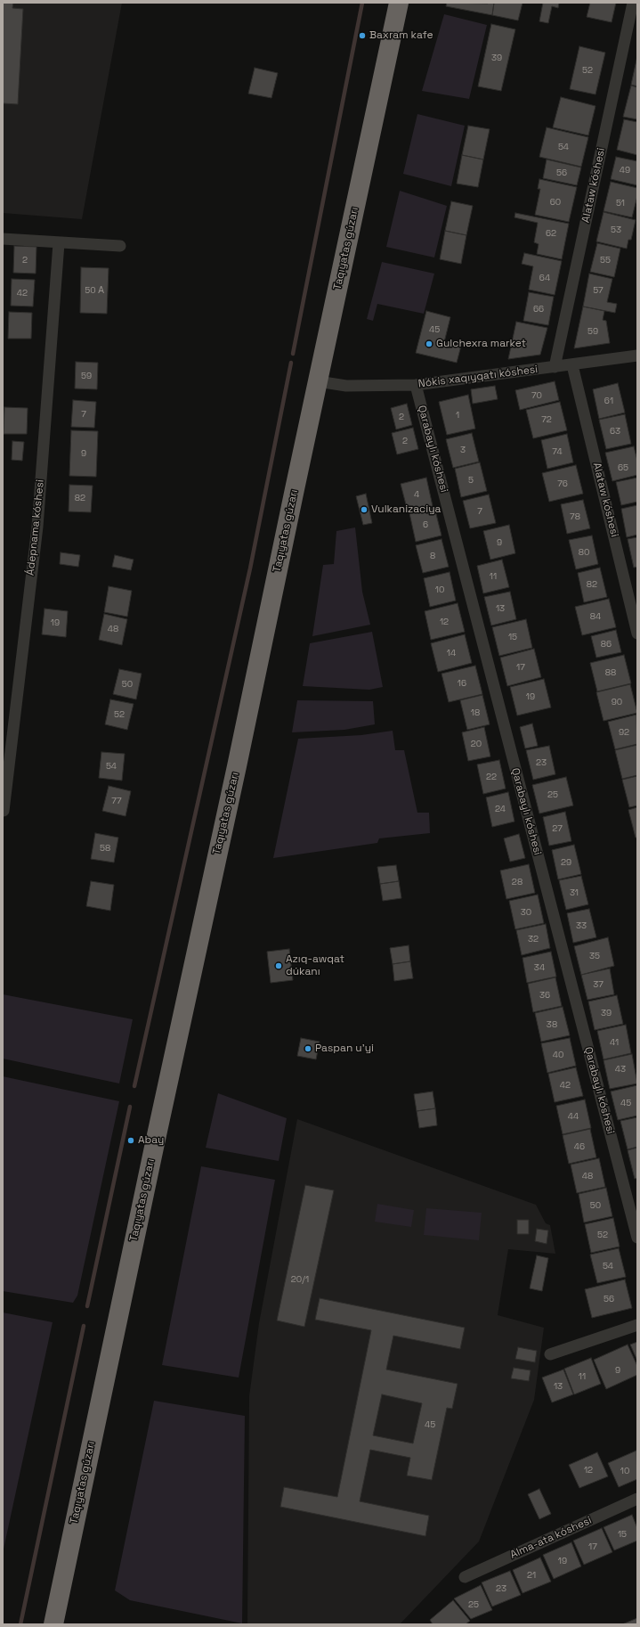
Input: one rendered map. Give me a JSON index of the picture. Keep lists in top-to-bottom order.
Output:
{
  "streets": {
    "highway": ["Taqıyatas gúzarı"],
    "street": [
      "Alataw kóshesi",
      "Nókis xaqıyqatı kóshesi",
      "Qarabaylı kóshesi",
      "Ádepnama kóshesi",
      "Alma-ata kóshesi"
    ]
  },
  "crossings": [
    ["Alataw kóshesi", "Nókis xaqıyqatı kóshesi"],
    ["Taqıyatas gúzarı", "Nókis xaqıyqatı kóshesi"],
    ["Nókis xaqıyqatı kóshesi", "Qarabaylı kóshesi"]
  ],
  "places": [
    "Baxram kafe",
    "Gulchexra market",
    "Vulkanizaciya",
    "Azıq-awqat dúkanı",
    "Paspan u'yi",
    "Abay"
  ],
  "house_numbers": [
    "39",
    "52",
    "54",
    "49",
    "56",
    "60",
    "51",
    "53",
    "62",
    "2",
    "55",
    "64",
    "50 А",
    "57",
    "42",
    "66",
    "45",
    "59",
    "59",
    "70",
    "61",
    "7",
    "1",
    "2",
    "72",
    "63",
    "2",
    "3",
    "74",
    "9",
    "65",
    "5",
    "76",
    "4",
    "82",
    "7",
    "78",
    "6",
    "9",
    "80",
    "8",
    "11",
    "82",
    "10",
    "13",
    "84",
    "12",
    "19",
    "48",
    "15",
    "86",
    "14",
    "17",
    "88",
    "16",
    "50",
    "19",
    "90",
    "18",
    "52",
    "92",
    "20",
    "23",
    "54",
    "22",
    "25",
    "77",
    "24",
    "27",
    "58",
    "29",
    "28",
    "31",
    "30",
    "33",
    "32",
    "35",
    "34",
    "37",
    "36",
    "39",
    "38",
    "41",
    "40",
    "43",
    "42",
    "45",
    "44",
    "46",
    "48",
    "50",
    "52",
    "54",
    "20/1",
    "56",
    "9",
    "11",
    "13",
    "45",
    "12",
    "10",
    "15",
    "17",
    "19",
    "21",
    "23",
    "25"
  ]
}
